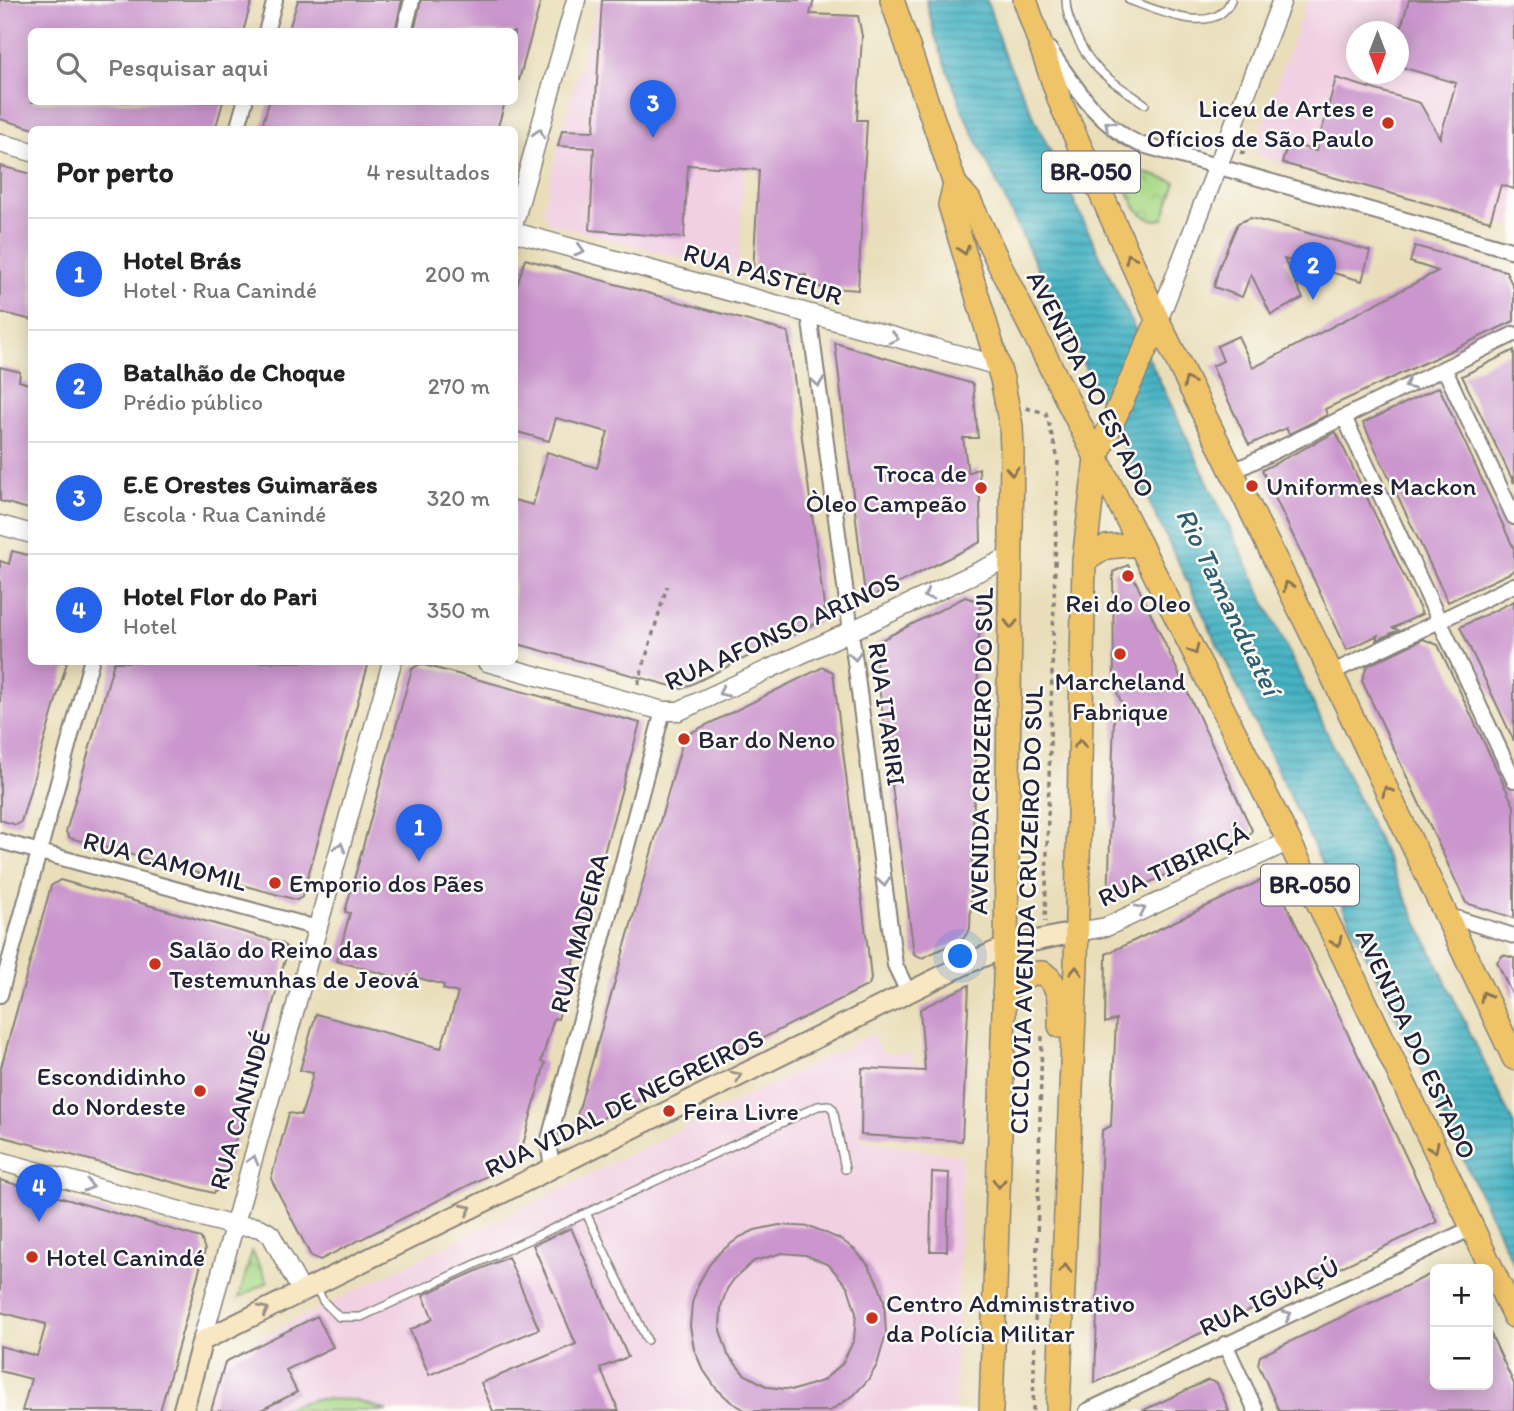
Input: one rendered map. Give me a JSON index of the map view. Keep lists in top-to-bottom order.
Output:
{
  "streets": {
    "main road": [
      "BR-050",
      "AVENIDA DO ESTADO",
      "AVENIDA CRUZEIRO DO SUL",
      "RUA VIDAL DE NEGREIROS",
      "RUA CANINDÉ"
    ],
    "street": [
      "RUA PASTEUR",
      "RUA AFONSO ARINOS",
      "RUA ITARIRI",
      "RUA CAMOMIL",
      "RUA TIBIRIÇÁ",
      "RUA MADEIRA",
      "RUA IGUAÇÚ"
    ],
    "path": ["CICLOVIA AVENIDA CRUZEIRO DO SUL"]
  },
  "crossings": [
    ["RUA PASTEUR", "RUA ITARIRI"],
    ["RUA PASTEUR", "AVENIDA CRUZEIRO DO SUL"],
    ["AVENIDA DO ESTADO", "AVENIDA CRUZEIRO DO SUL"],
    ["AVENIDA DO ESTADO", "RUA TIBIRIÇÁ"],
    ["AVENIDA DO ESTADO", "RUA IGUAÇÚ"],
    ["RUA AFONSO ARINOS", "RUA ITARIRI"],
    ["RUA AFONSO ARINOS", "AVENIDA CRUZEIRO DO SUL"],
    ["RUA AFONSO ARINOS", "RUA MADEIRA"],
    ["RUA ITARIRI", "RUA VIDAL DE NEGREIROS"],
    ["AVENIDA CRUZEIRO DO SUL", "RUA VIDAL DE NEGREIROS"],
    ["RUA CAMOMIL", "RUA CANINDÉ"],
    ["RUA TIBIRIÇÁ", "RUA VIDAL DE NEGREIROS"],
    ["CICLOVIA AVENIDA CRUZEIRO DO SUL", "RUA VIDAL DE NEGREIROS"],
    ["RUA MADEIRA", "RUA VIDAL DE NEGREIROS"],
    ["RUA VIDAL DE NEGREIROS", "RUA CANINDÉ"]
  ],
  "one_way": [
    "RUA PASTEUR",
    "RUA AFONSO ARINOS",
    "RUA ITARIRI",
    "RUA TIBIRIÇÁ",
    "RUA VIDAL DE NEGREIROS",
    "RUA CANINDÉ",
    "RUA IGUAÇÚ"
  ],
  "water": ["Rio Tamanduateí"],
  "places": [
    "Liceu de Artes e Ofícios de São Paulo",
    "Uniformes Mackon",
    "Troca de Òleo Campeão",
    "Rei do Oleo",
    "Marcheland Fabrique",
    "Bar do Neno",
    "Emporio dos Pães",
    "Salão do Reino das Testemunhas de Jeová",
    "Escondidinho do Nordeste",
    "Feira Livre",
    "Hotel Canindé",
    "Centro Administrativo da Polícia Militar"
  ],
  "north": "bottom",
  "page": {
    "search": "Pesquisar aqui",
    "pins": [
      "3",
      "2",
      "1",
      "4"
    ],
    "heading": ["Por perto", "4 resultados"],
    "list": [
      {
        "mark": "1",
        "name": "Hotel Brás",
        "note": "Hotel · Rua Canindé",
        "value": "200 m"
      },
      {
        "mark": "2",
        "name": "Batalhão de Choque",
        "note": "Prédio público",
        "value": "270 m"
      },
      {
        "mark": "3",
        "name": "E.E Orestes Guimarães",
        "note": "Escola · Rua Canindé",
        "value": "320 m"
      },
      {
        "mark": "4",
        "name": "Hotel Flor do Pari",
        "note": "Hotel",
        "value": "350 m"
      }
    ],
    "map_buttons": ["+", "−"]
  }
}
